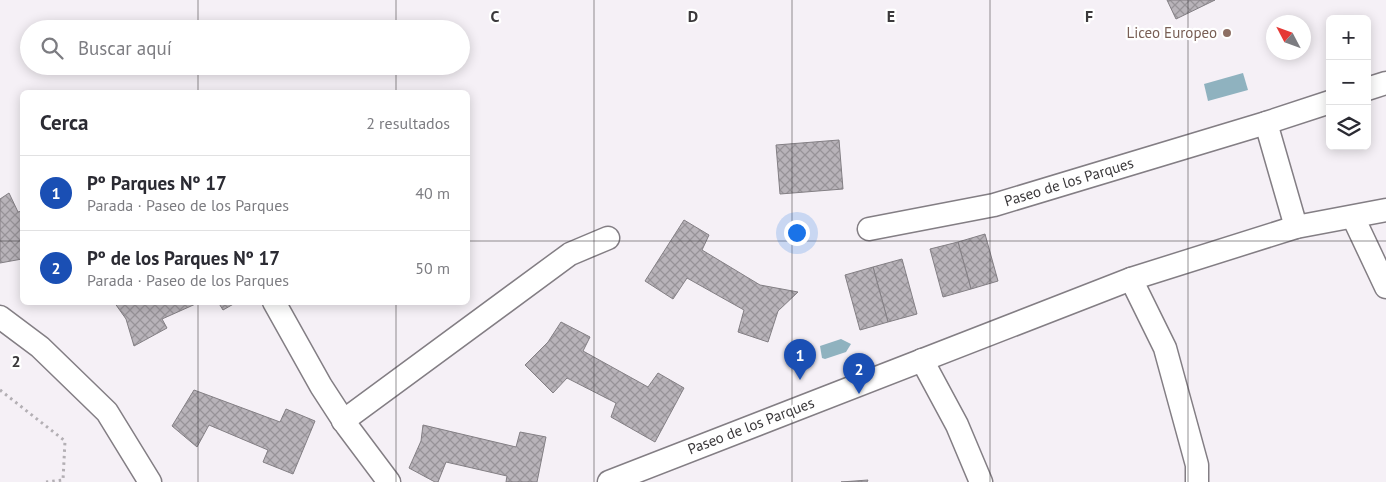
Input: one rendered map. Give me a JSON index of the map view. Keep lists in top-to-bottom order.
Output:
{
  "streets": {
    "street": ["Paseo de los Parques"]
  },
  "places": ["Liceo Europeo"],
  "north": "top left",
  "page": {
    "map_buttons": ["+", "−"],
    "search": "Buscar aquí",
    "heading": ["Cerca", "2 resultados"],
    "list": [
      {
        "mark": "1",
        "name": "Pº Parques Nº 17",
        "note": "Parada · Paseo de los Parques",
        "value": "40 m"
      },
      {
        "mark": "2",
        "name": "Pº de los Parques Nº 17",
        "note": "Parada · Paseo de los Parques",
        "value": "50 m"
      }
    ],
    "pins": ["1", "2"]
  },
  "grid": {
    "columns": [
      "C",
      "D",
      "E",
      "F"
    ],
    "rows": ["2"]
  }
}
